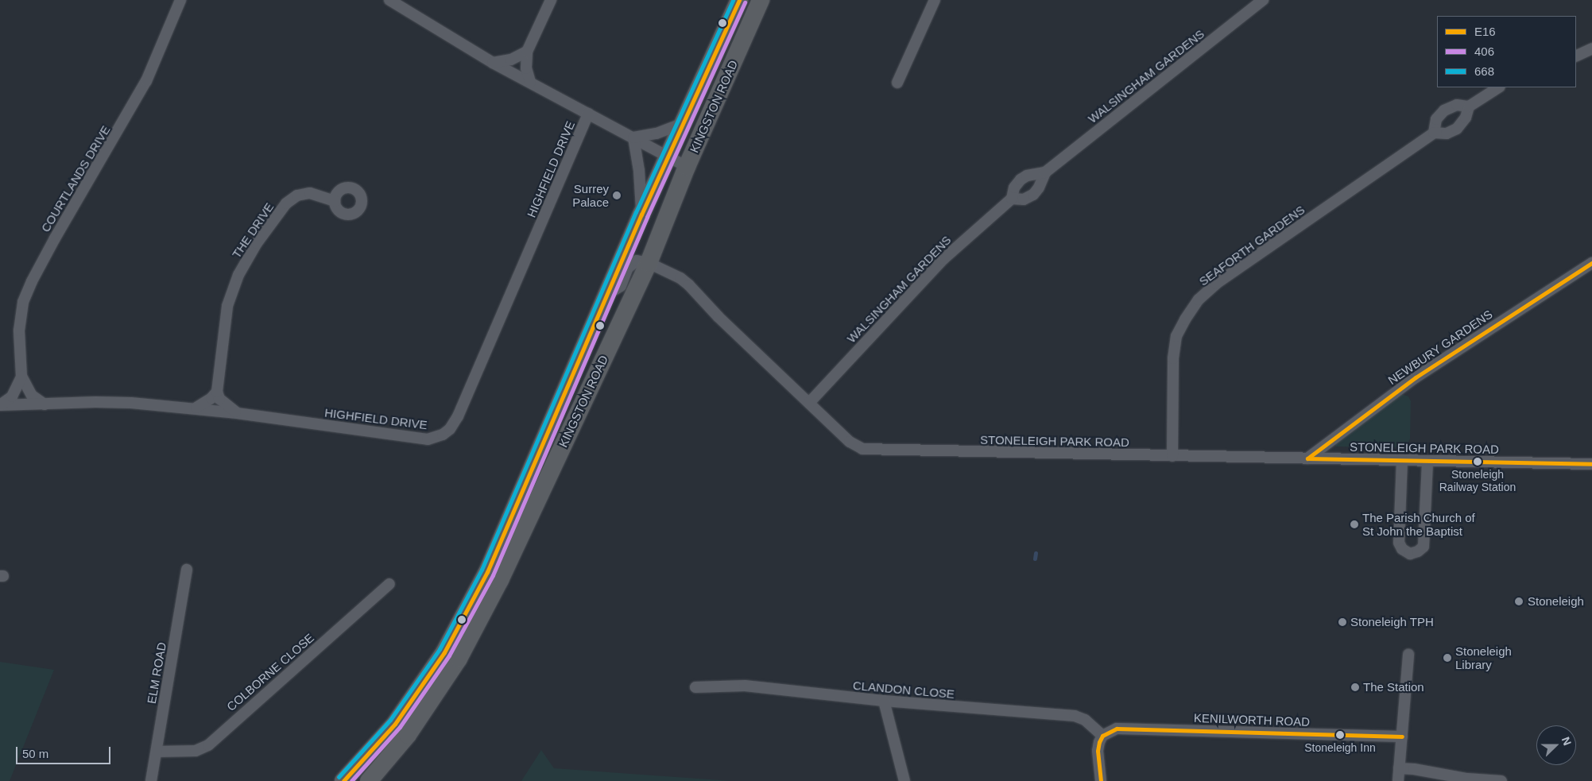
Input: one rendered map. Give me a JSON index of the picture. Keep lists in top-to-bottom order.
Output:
{
  "streets": {
    "highway": ["KINGSTON ROAD"],
    "street": [
      "WALSINGHAM GARDENS",
      "HIGHFIELD DRIVE",
      "COURTLANDS DRIVE",
      "THE DRIVE",
      "SEAFORTH GARDENS",
      "NEWBURY GARDENS",
      "STONELEIGH PARK ROAD",
      "COLBORNE CLOSE",
      "ELM ROAD",
      "CLANDON CLOSE",
      "KENILWORTH ROAD"
    ]
  },
  "crossings": [
    ["WALSINGHAM GARDENS", "STONELEIGH PARK ROAD"],
    ["KINGSTON ROAD", "STONELEIGH PARK ROAD"],
    ["HIGHFIELD DRIVE", "COURTLANDS DRIVE"],
    ["SEAFORTH GARDENS", "STONELEIGH PARK ROAD"],
    ["NEWBURY GARDENS", "STONELEIGH PARK ROAD"],
    ["COLBORNE CLOSE", "ELM ROAD"],
    ["CLANDON CLOSE", "KENILWORTH ROAD"]
  ],
  "places": [
    "Surrey Palace",
    "Stoneleigh Railway Station",
    "The Parish Church of St John the Baptist",
    "Stoneleigh",
    "Stoneleigh TPH",
    "Stoneleigh Library",
    "The Station",
    "Stoneleigh Inn"
  ],
  "lines": ["transit line E16", "transit line 668", "transit line 406"],
  "legend": ["E16", "406", "668"],
  "scale_bar": "50 m",
  "north": "right"
}
